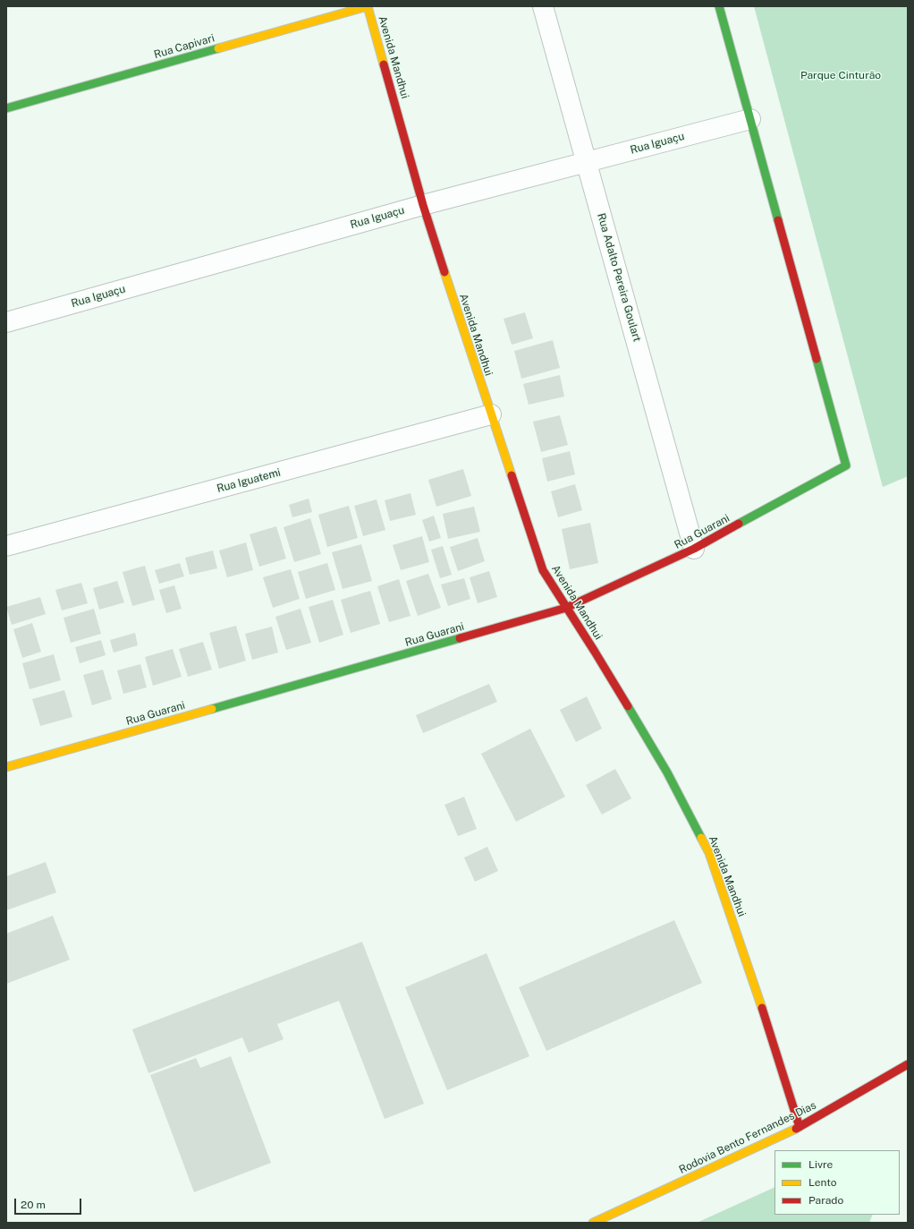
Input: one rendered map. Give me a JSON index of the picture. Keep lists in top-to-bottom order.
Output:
{
  "streets": {
    "main road": [
      "Rua Capivari",
      "Avenida Mandhui",
      "Rua Guarani",
      "Rodovia Bento Fernandes Dias"
    ],
    "street": ["Rua Iguaçu", "Rua Adalto Pereira Goulart", "Rua Iguatemi"]
  },
  "crossings": [
    ["Rua Capivari", "Avenida Mandhui"],
    ["Avenida Mandhui", "Rua Iguaçu"],
    ["Avenida Mandhui", "Rua Iguatemi"],
    ["Avenida Mandhui", "Rua Guarani"],
    ["Avenida Mandhui", "Rodovia Bento Fernandes Dias"],
    ["Rua Iguaçu", "Rua Adalto Pereira Goulart"],
    ["Rua Iguaçu", "Rua Guarani"],
    ["Rua Adalto Pereira Goulart", "Rua Guarani"]
  ],
  "parks": ["Parque Cinturão"],
  "legend": ["Livre", "Lento", "Parado"],
  "scale_bar": "20 m"
}
